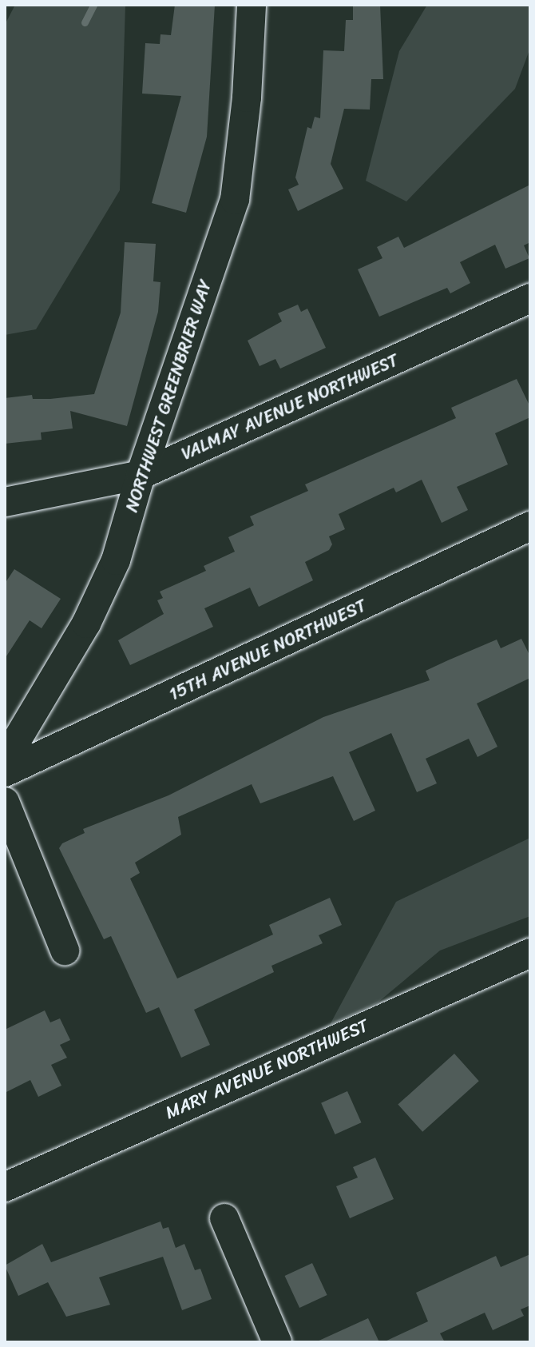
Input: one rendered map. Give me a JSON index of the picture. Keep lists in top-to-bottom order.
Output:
{
  "streets": {
    "street": [
      "NORTHWEST GREENBRIER WAY",
      "VALMAY AVENUE NORTHWEST",
      "15TH AVENUE NORTHWEST",
      "MARY AVENUE NORTHWEST"
    ]
  },
  "crossings": [
    ["NORTHWEST GREENBRIER WAY", "VALMAY AVENUE NORTHWEST"]
  ]
}
